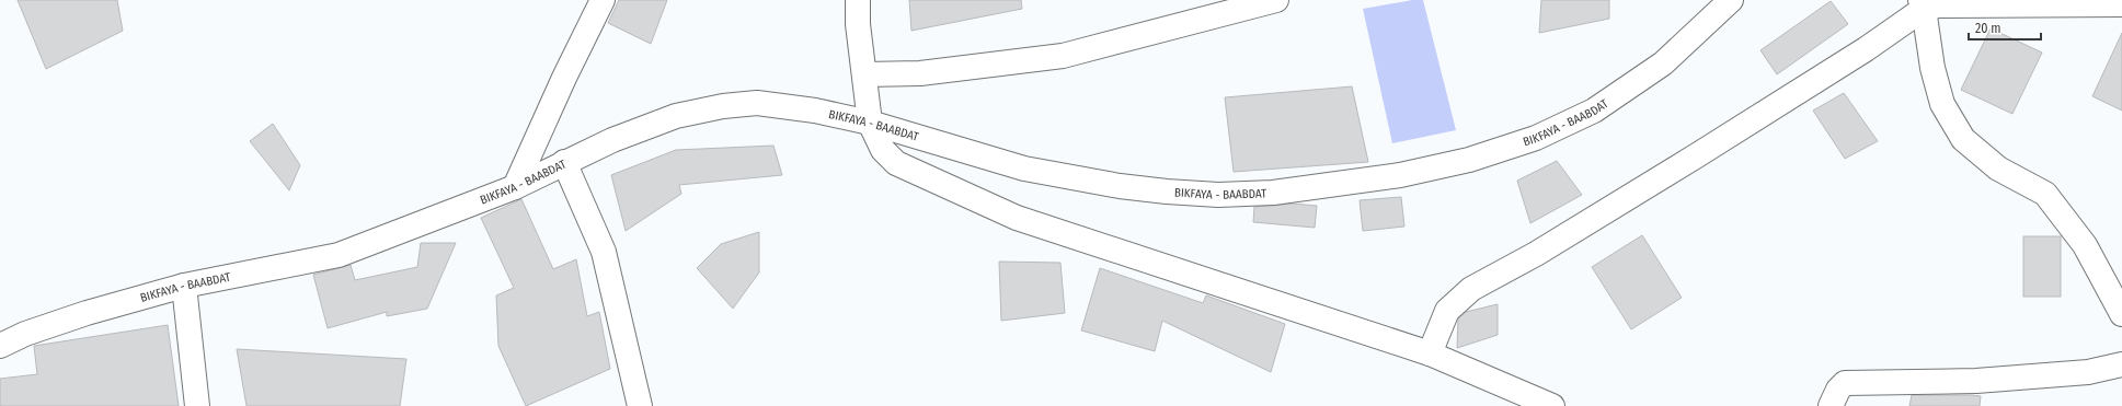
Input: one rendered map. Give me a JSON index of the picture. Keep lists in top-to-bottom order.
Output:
{
  "streets": {
    "street": ["BIKFAYA - BAABDAT"]
  },
  "scale_bar": "20 m"
}
